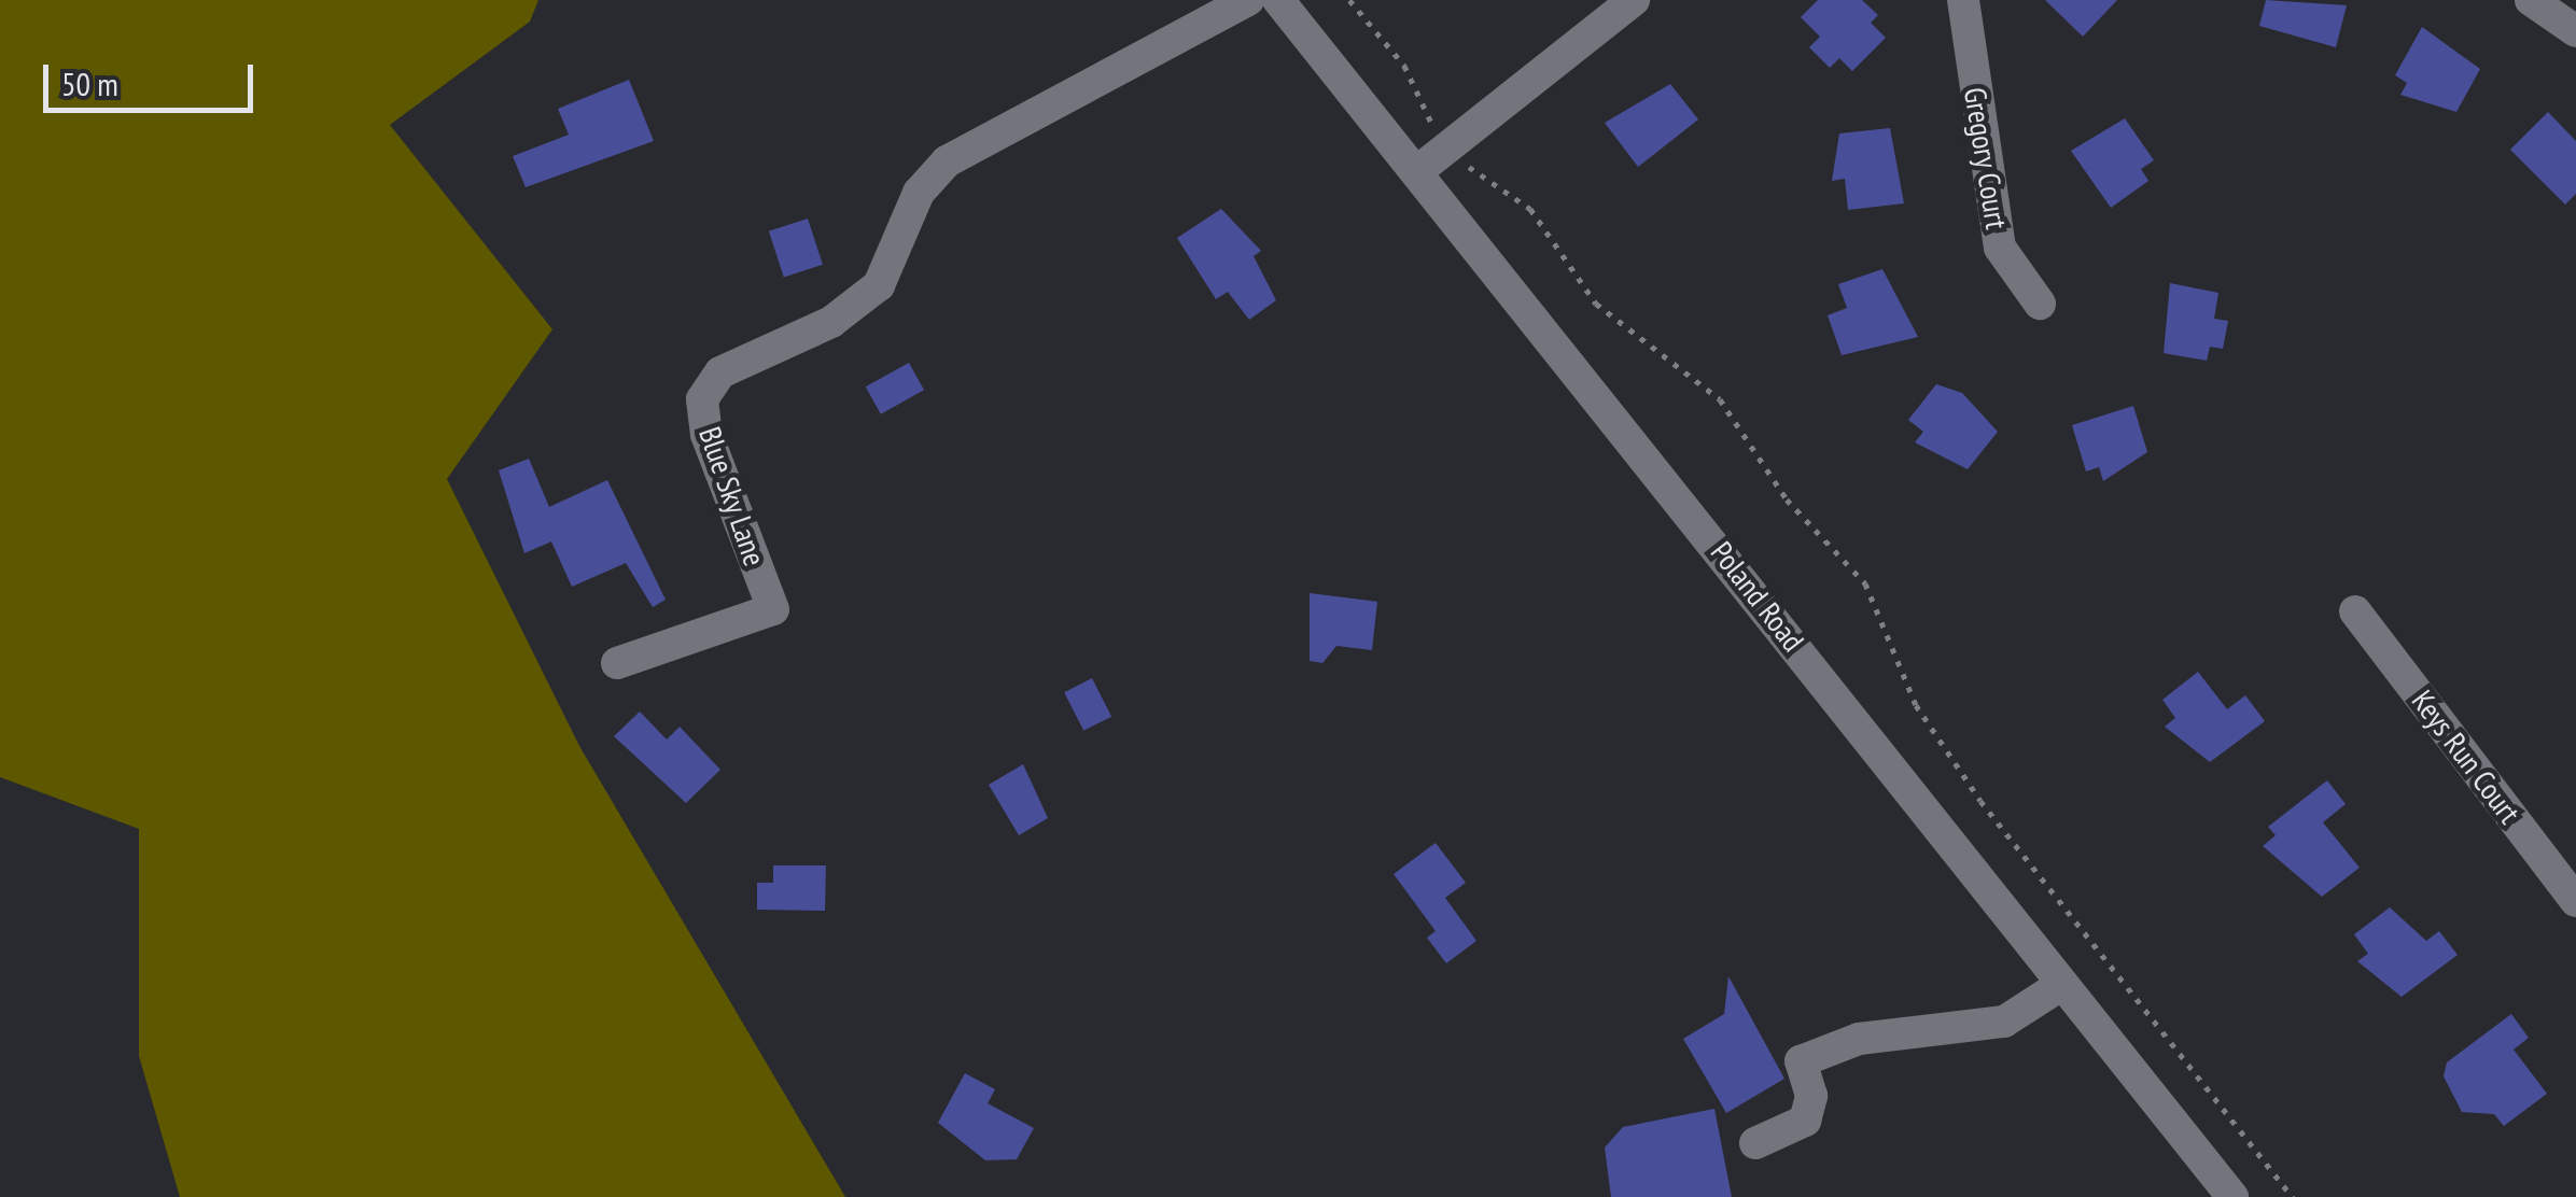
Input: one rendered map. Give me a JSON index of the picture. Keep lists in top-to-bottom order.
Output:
{
  "streets": {
    "street": [
      "Gregory Court",
      "Blue Sky Lane",
      "Poland Road",
      "Keys Run Court"
    ]
  },
  "scale_bar": "50 m"
}
